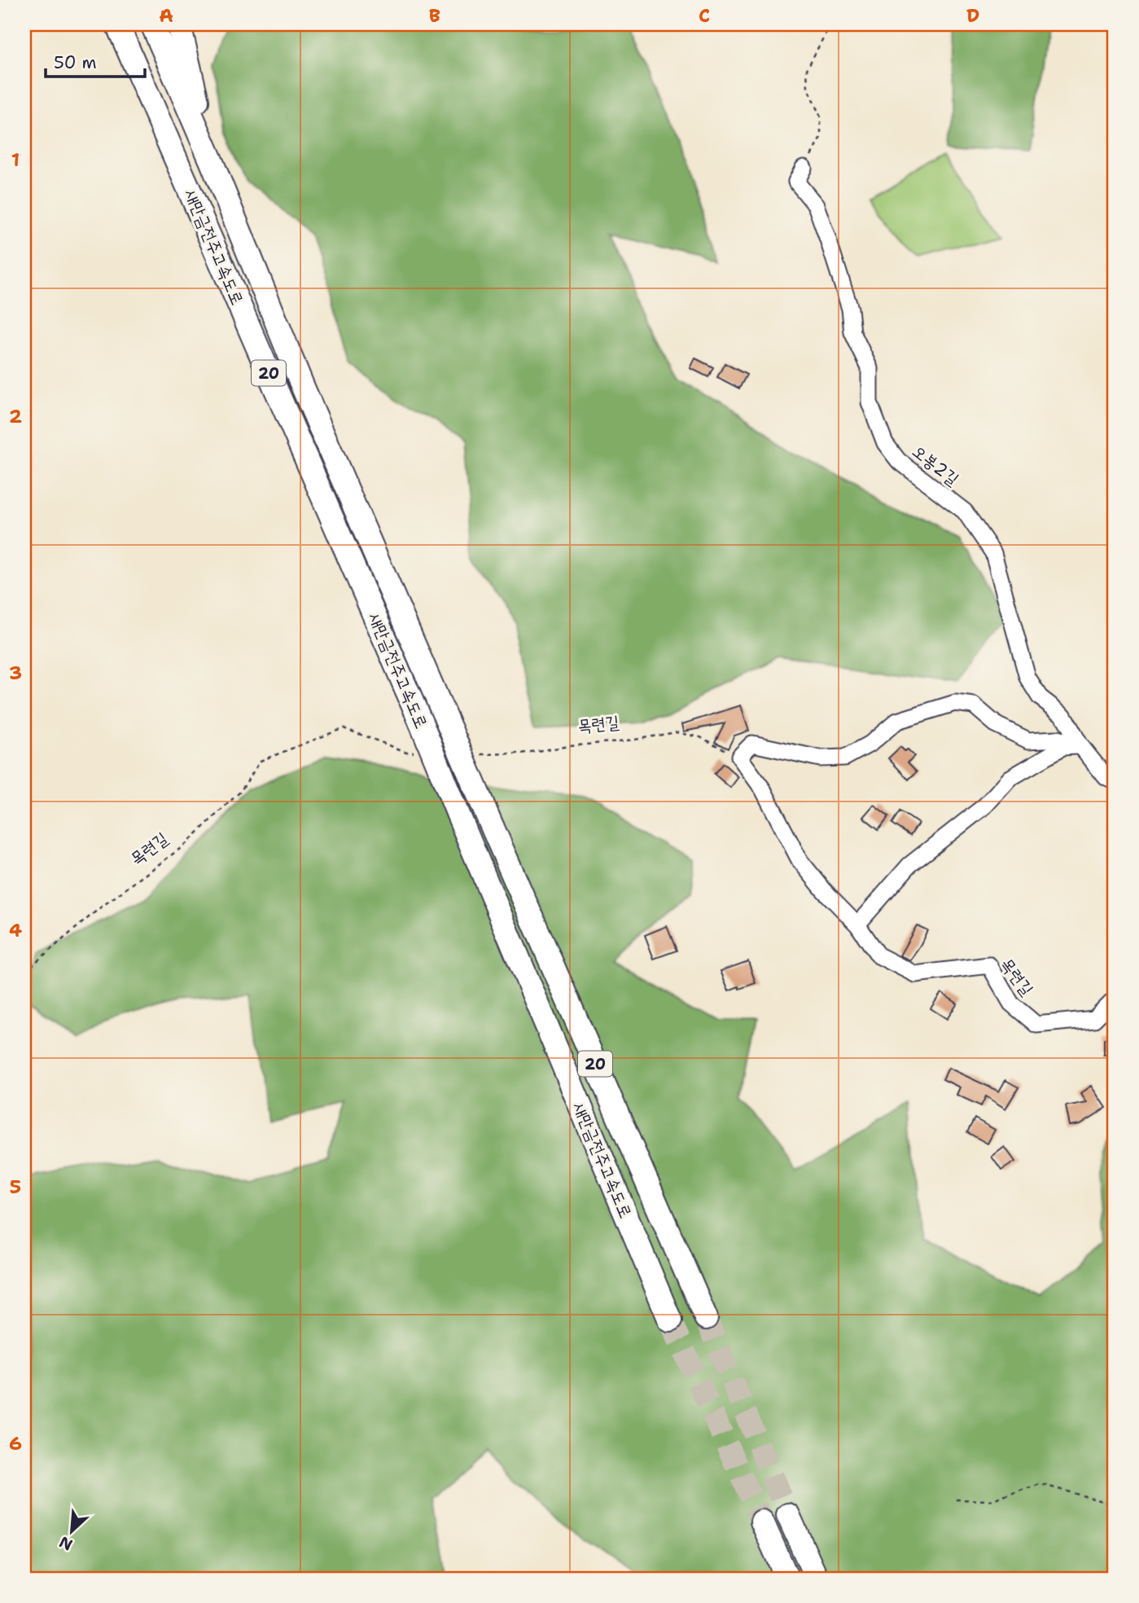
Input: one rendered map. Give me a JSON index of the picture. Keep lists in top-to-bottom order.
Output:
{
  "streets": {
    "highway": ["새만금전주고속도로", "20"],
    "street": ["오봉2길", "목련길"]
  },
  "scale_bar": "50 m",
  "north": "bottom left",
  "grid": {
    "columns": [
      "A",
      "B",
      "C",
      "D"
    ],
    "rows": [
      "1",
      "2",
      "3",
      "4",
      "5",
      "6"
    ]
  }
}
